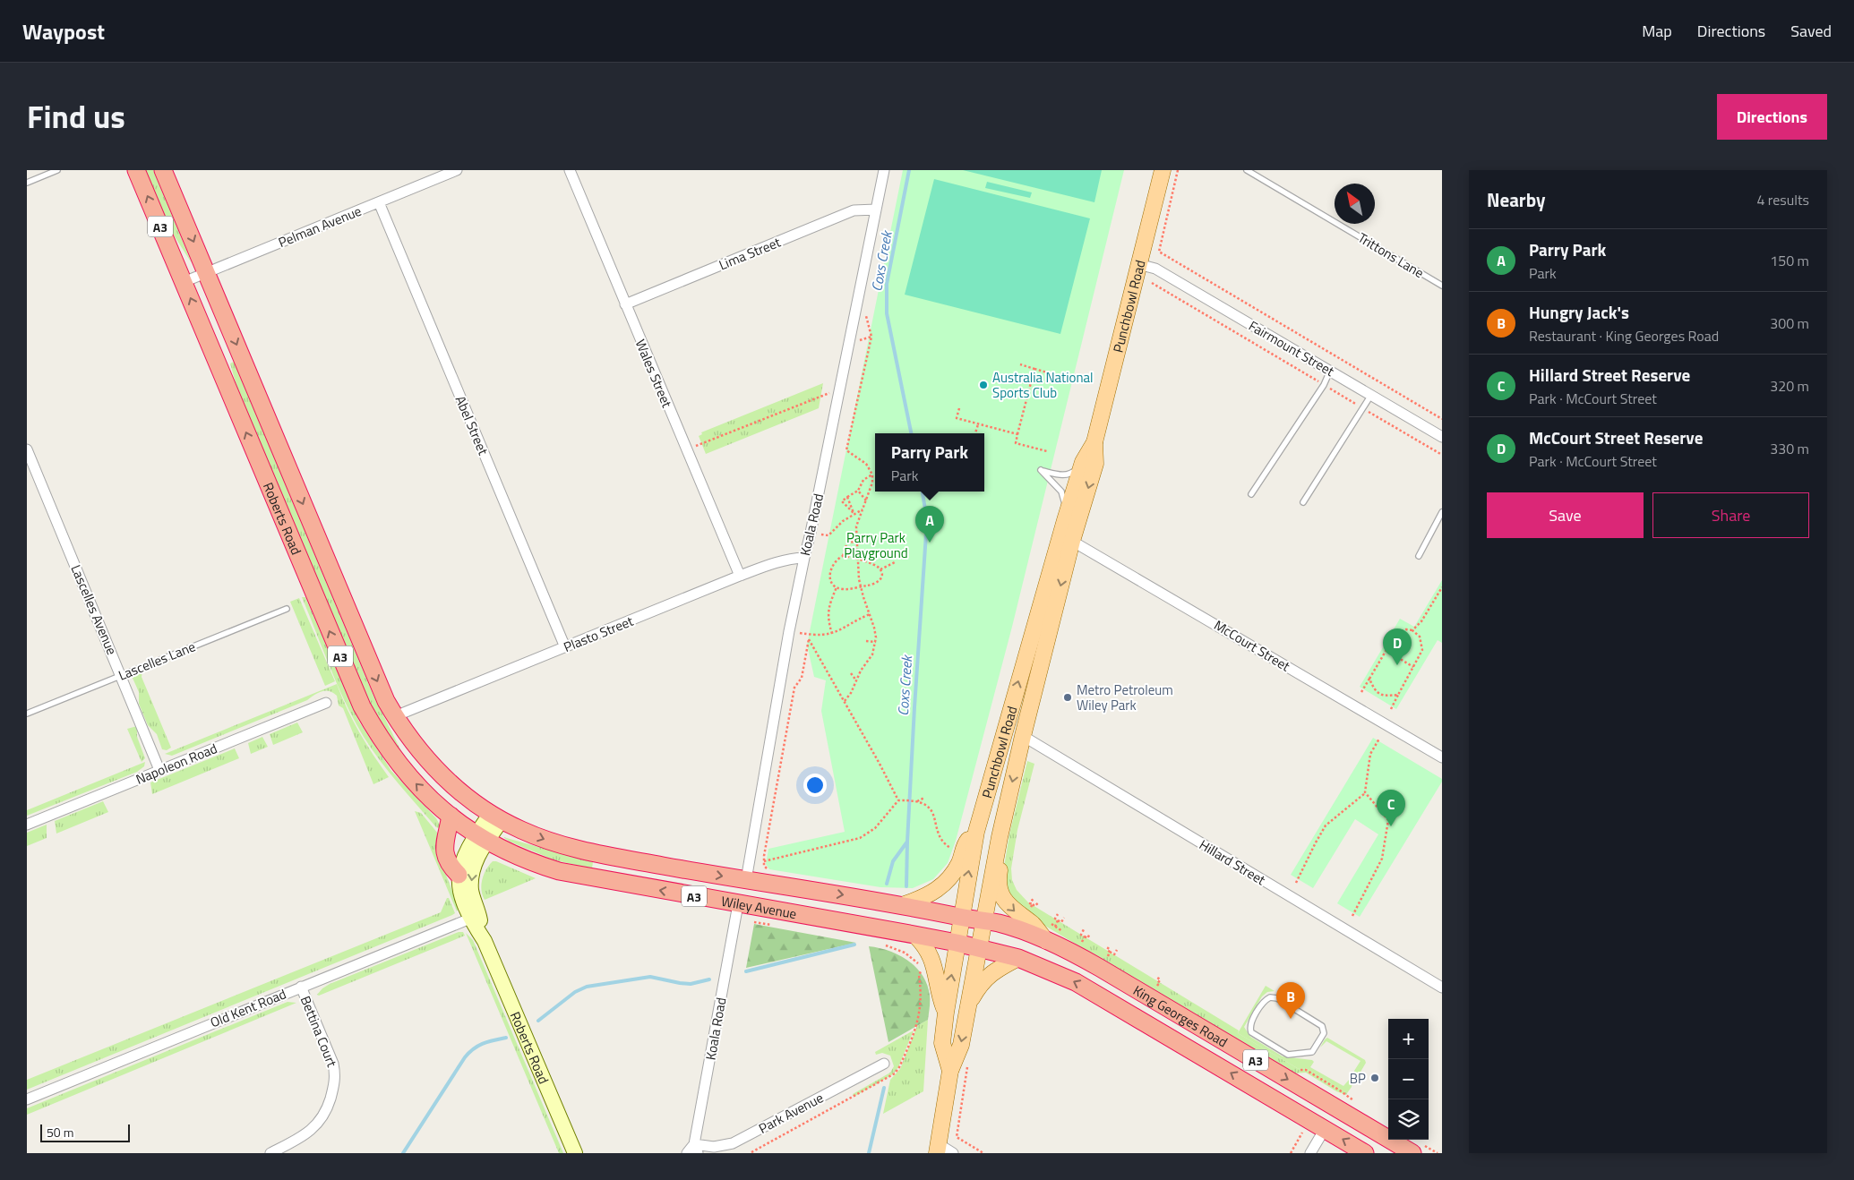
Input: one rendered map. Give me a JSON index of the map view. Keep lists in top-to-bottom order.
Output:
{
  "streets": {
    "highway": [
      "A3",
      "Roberts Road",
      "Wiley Avenue",
      "King Georges Road"
    ],
    "main road": ["Punchbowl Road"],
    "street": [
      "Pelman Avenue",
      "Lima Street",
      "Fairmount Street",
      "Wales Street",
      "Abel Street",
      "Koala Road",
      "Lascelles Avenue",
      "Plasto Street",
      "McCourt Street",
      "Napoleon Road",
      "Hillard Street",
      "Old Kent Road",
      "Bettina Court",
      "Park Avenue"
    ],
    "lane": ["Trittons Lane", "Lascelles Lane"]
  },
  "crossings": [
    ["Pelman Avenue", "Abel Street"],
    ["Pelman Avenue", "Roberts Road"],
    ["Lima Street", "Wales Street"],
    ["Lima Street", "Koala Road"],
    ["Punchbowl Road", "Fairmount Street"],
    ["Punchbowl Road", "McCourt Street"],
    ["Punchbowl Road", "Hillard Street"],
    ["Punchbowl Road", "Wiley Avenue"],
    ["Punchbowl Road", "King Georges Road"],
    ["Wales Street", "Plasto Street"],
    ["Abel Street", "Plasto Street"],
    ["Roberts Road", "Plasto Street"],
    ["Roberts Road", "Wiley Avenue"],
    ["Roberts Road", "Old Kent Road"],
    ["Koala Road", "Plasto Street"],
    ["Koala Road", "Wiley Avenue"],
    ["Koala Road", "Park Avenue"],
    ["Lascelles Avenue", "Lascelles Lane"],
    ["Lascelles Avenue", "Napoleon Road"],
    ["Wiley Avenue", "King Georges Road"],
    ["Old Kent Road", "Bettina Court"]
  ],
  "water": ["Coxs Creek"],
  "parks": ["Parry Park Playground"],
  "places": ["Australia National Sports Club", "Metro Petroleum Wiley Park", "BP"],
  "scale_bar": "50 m",
  "north": "top left",
  "page": {
    "header": "Waypost",
    "nav": ["Map", "Directions", "Saved"],
    "title": "Find us",
    "buttons": [
      "Directions",
      ["Save", "Share"]
    ],
    "heading": ["Nearby", "4 results"],
    "list": [
      {
        "mark": "A",
        "name": "Parry Park",
        "note": "Park",
        "value": "150 m"
      },
      {
        "mark": "B",
        "name": "Hungry Jack's",
        "note": "Restaurant · King Georges Road",
        "value": "300 m"
      },
      {
        "mark": "C",
        "name": "Hillard Street Reserve",
        "note": "Park · McCourt Street",
        "value": "320 m"
      },
      {
        "mark": "D",
        "name": "McCourt Street Reserve",
        "note": "Park · McCourt Street",
        "value": "330 m"
      }
    ],
    "popup": ["Parry Park", "Park"],
    "pins": [
      "A",
      "D",
      "C",
      "B"
    ],
    "map_buttons": ["+", "−"],
    "scale": "50 m"
  }
}
